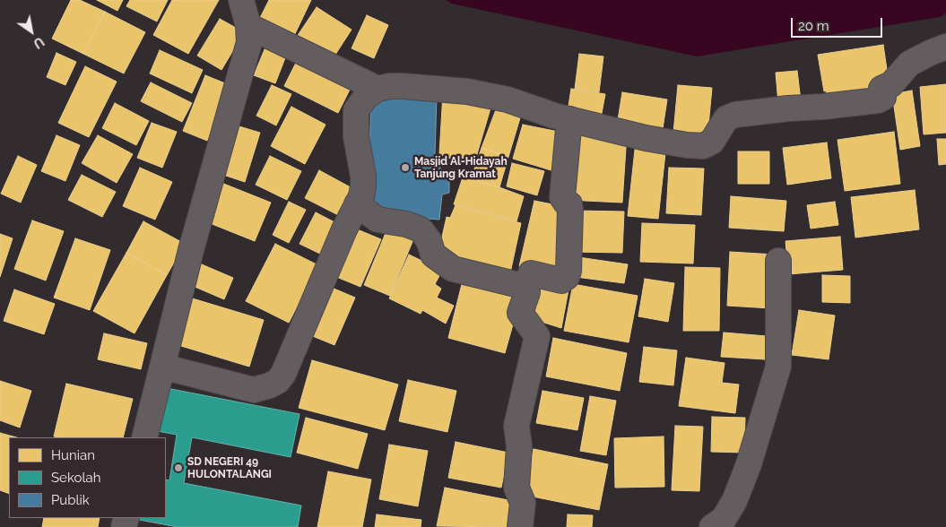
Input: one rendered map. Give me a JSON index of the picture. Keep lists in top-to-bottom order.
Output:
{
  "places": ["Masjid Al-Hidayah Tanjung Kramat", "SD NEGERI 49 HULONTALANGI"],
  "legend": ["Hunian", "Sekolah", "Publik"],
  "scale_bar": "20 m",
  "north": "bottom right"
}
